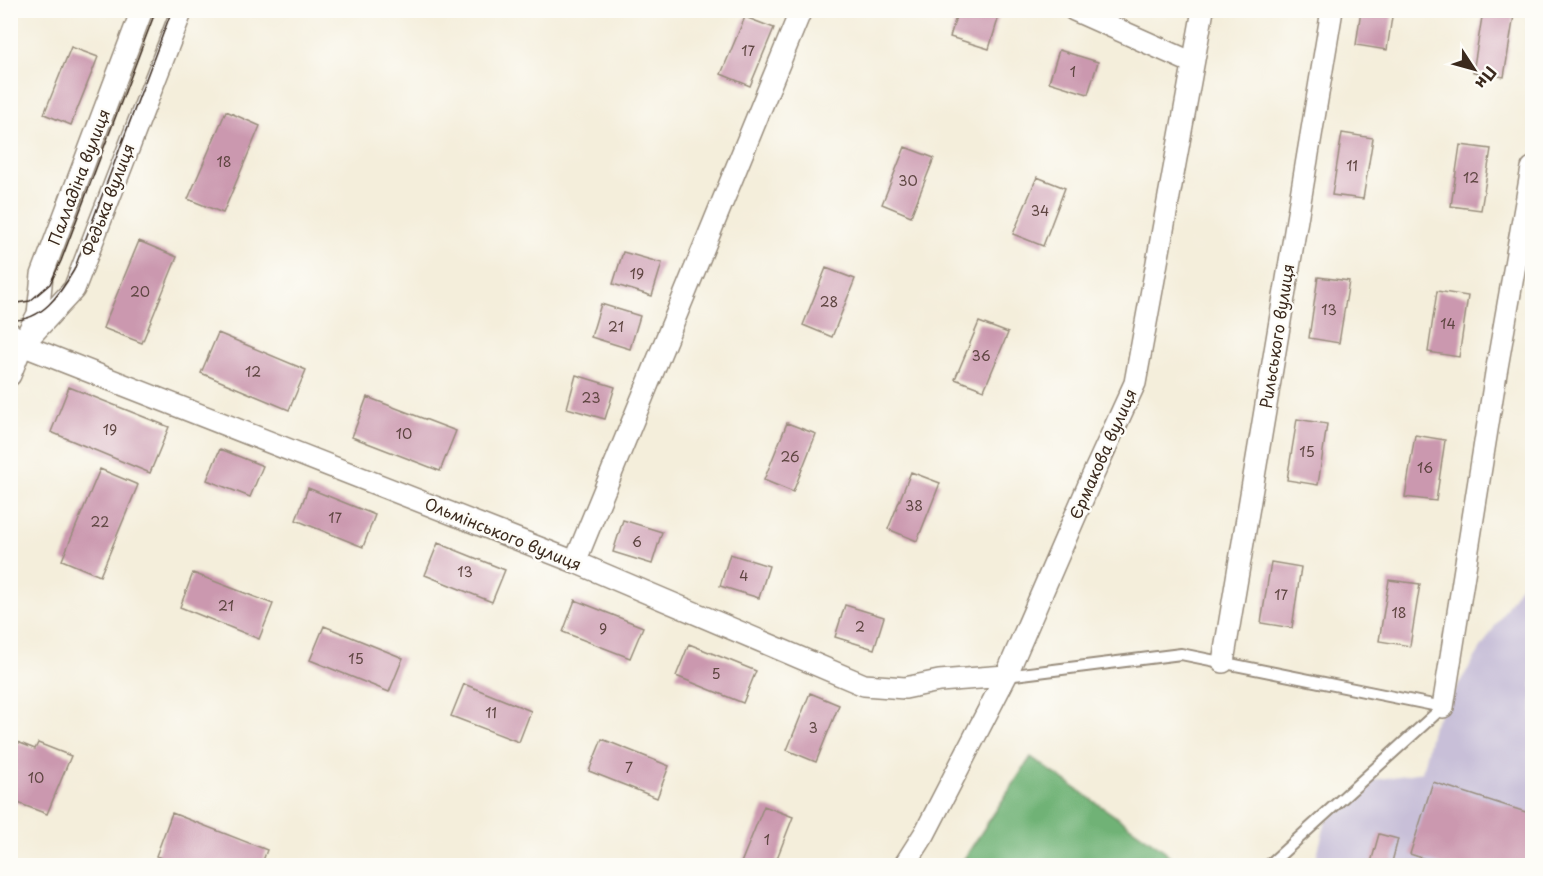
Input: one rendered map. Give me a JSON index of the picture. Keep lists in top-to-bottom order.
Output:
{
  "streets": {
    "street": [
      "Палладіна вулиця",
      "Федька вулиця",
      "Рильського вулиця",
      "Єрмакова вулиця",
      "Ольмінського вулиця"
    ]
  },
  "crossings": [
    ["Палладіна вулиця", "Федька вулиця"],
    ["Палладіна вулиця", "Ольмінського вулиця"],
    ["Федька вулиця", "Ольмінського вулиця"],
    ["Єрмакова вулиця", "Ольмінського вулиця"]
  ],
  "house_numbers": [
    "17",
    "1",
    "18",
    "11",
    "12",
    "30",
    "34",
    "19",
    "20",
    "28",
    "13",
    "14",
    "21",
    "36",
    "12",
    "23",
    "19",
    "10",
    "15",
    "26",
    "16",
    "38",
    "17",
    "22",
    "6",
    "13",
    "4",
    "17",
    "21",
    "18",
    "2",
    "9",
    "15",
    "5",
    "11",
    "3",
    "7",
    "10",
    "1"
  ],
  "north": "bottom right"
}
